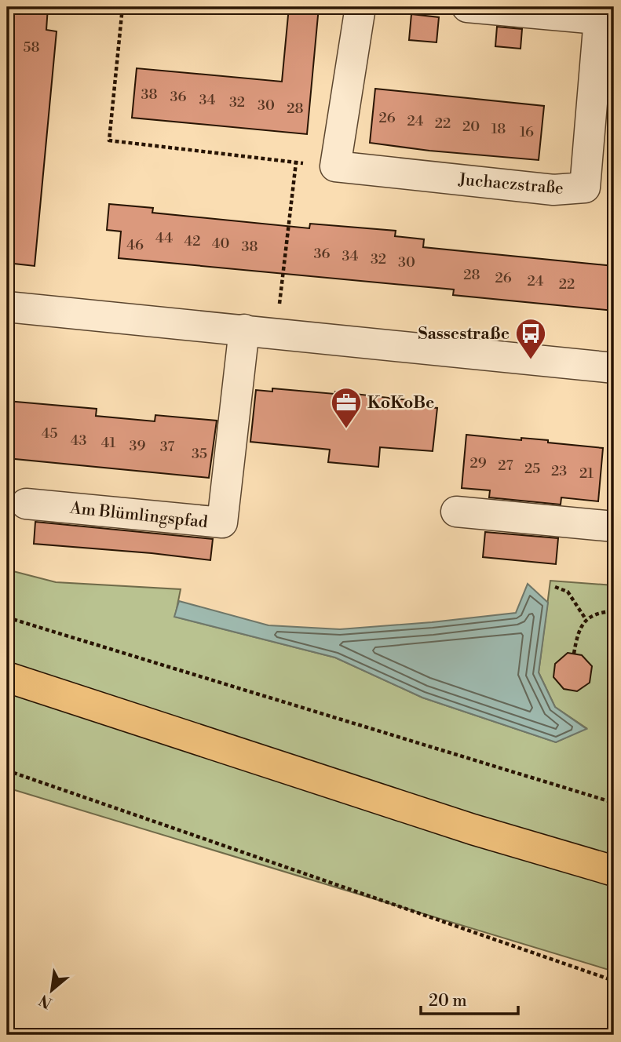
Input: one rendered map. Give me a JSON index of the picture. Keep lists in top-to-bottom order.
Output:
{
  "streets": {
    "street": ["Juchaczstraße", "Am Blümlingspfad"]
  },
  "places": {
    "bus stop": ["Sassestraße"],
    "office": ["KoKoBe"]
  },
  "house_numbers": [
    "58",
    "38",
    "36",
    "34",
    "32",
    "30",
    "28",
    "26",
    "24",
    "22",
    "20",
    "18",
    "16",
    "44",
    "42",
    "40",
    "46",
    "38",
    "36",
    "34",
    "32",
    "30",
    "28",
    "26",
    "24",
    "22",
    "45",
    "43",
    "41",
    "39",
    "37",
    "35",
    "29",
    "27",
    "25",
    "23",
    "21"
  ],
  "scale_bar": "20 m",
  "north": "bottom left"
}
